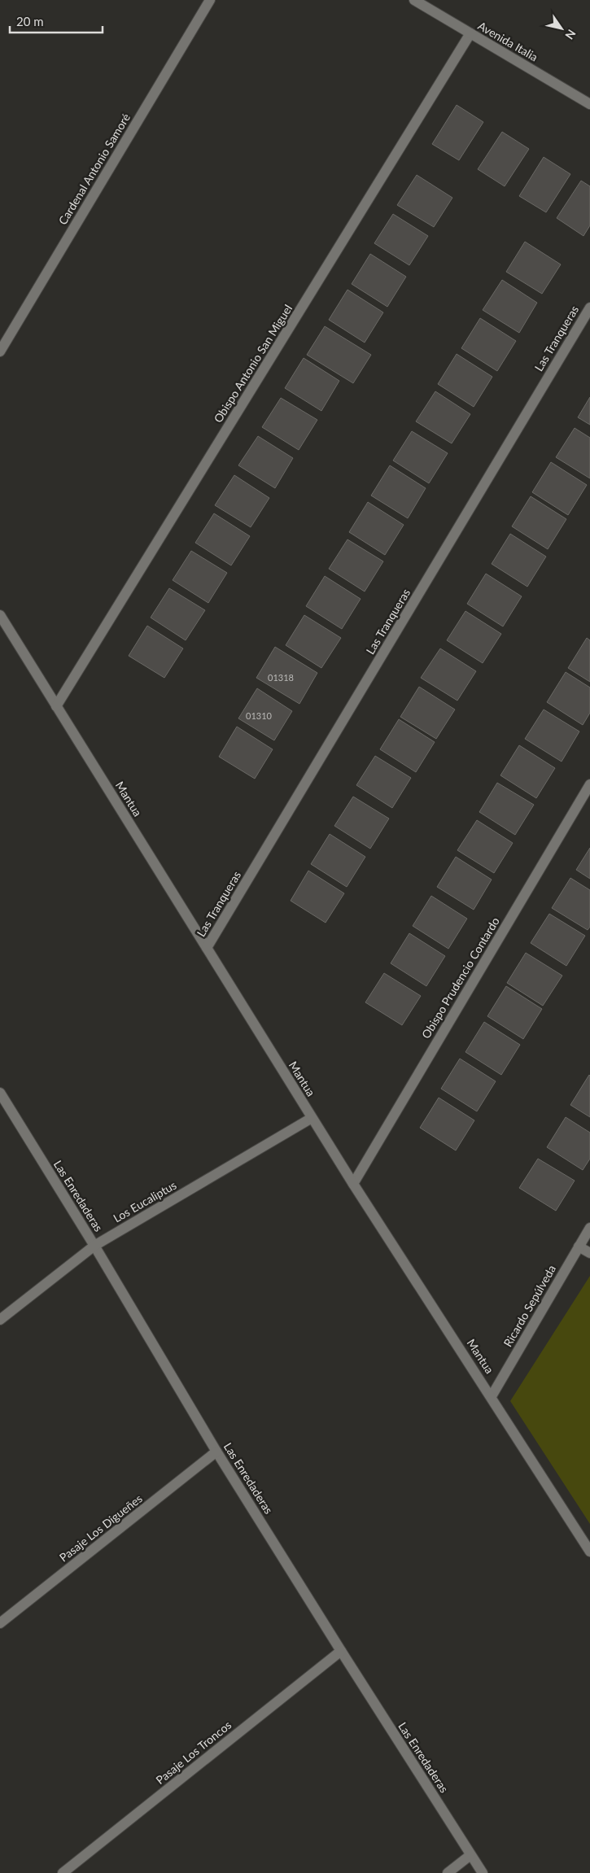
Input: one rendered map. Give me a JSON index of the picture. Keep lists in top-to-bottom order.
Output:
{
  "streets": {
    "street": [
      "Avenida Italia",
      "Cardenal Antonio Samoré",
      "Las Tranqueras",
      "Obispo Antonio San Miguel",
      "Mantua",
      "Obispo Prudencio Contardo",
      "Las Enredaderas",
      "Los Eucaliptus",
      "Ricardo Sepúlveda",
      "Pasaje Los Digueñes",
      "Pasaje Los Troncos"
    ]
  },
  "crossings": [
    ["Avenida Italia", "Obispo Antonio San Miguel"],
    ["Las Tranqueras", "Mantua"],
    ["Obispo Antonio San Miguel", "Mantua"],
    ["Mantua", "Obispo Prudencio Contardo"],
    ["Mantua", "Los Eucaliptus"],
    ["Mantua", "Ricardo Sepúlveda"],
    ["Las Enredaderas", "Los Eucaliptus"],
    ["Las Enredaderas", "Pasaje Los Digueñes"],
    ["Las Enredaderas", "Pasaje Los Troncos"]
  ],
  "house_numbers": ["01318", "01310"],
  "scale_bar": "20 m",
  "north": "bottom right"
}
